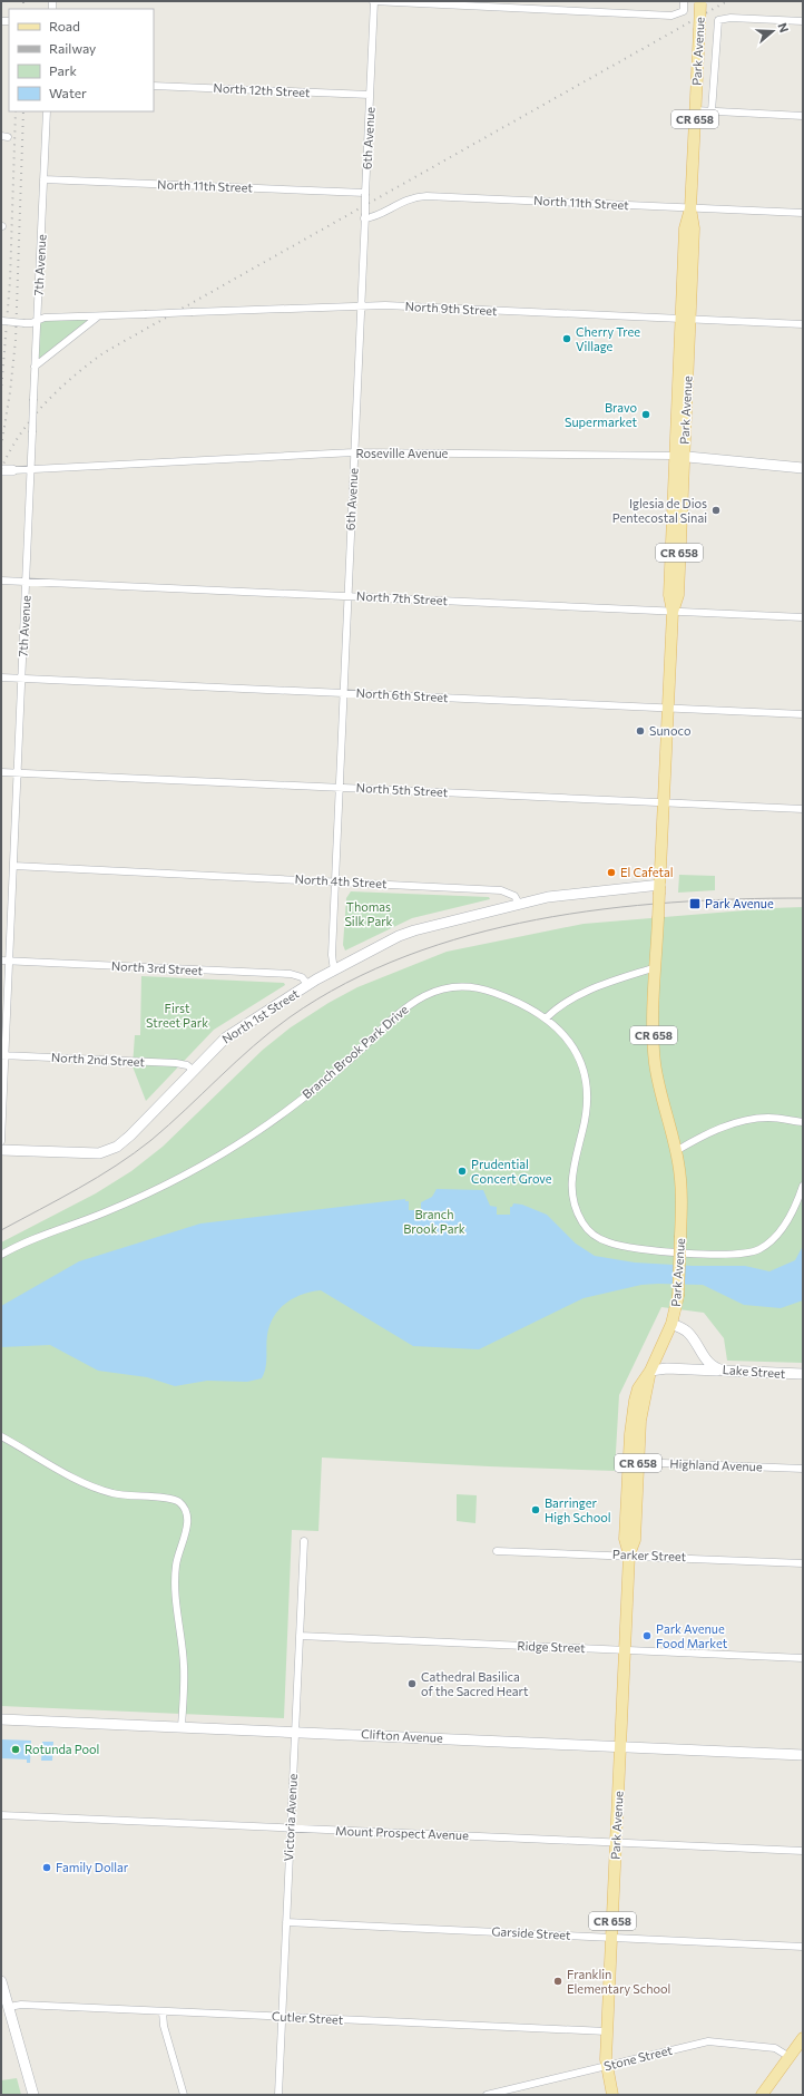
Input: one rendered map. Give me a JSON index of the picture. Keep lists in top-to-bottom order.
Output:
{
  "streets": {
    "main road": [
      "Park Avenue",
      "CR 658",
      "Roseville Avenue",
      "North 1st Street",
      "Lake Street",
      "Clifton Avenue"
    ],
    "street": [
      "North 12th Street",
      "6th Avenue",
      "North 11th Street",
      "7th Avenue",
      "North 9th Street",
      "North 7th Street",
      "North 6th Street",
      "North 5th Street",
      "North 4th Street",
      "North 3rd Street",
      "Branch Brook Park Drive",
      "North 2nd Street",
      "Highland Avenue",
      "Parker Street",
      "Ridge Street",
      "Victoria Avenue",
      "Mount Prospect Avenue",
      "Garside Street",
      "Cutler Street",
      "Stone Street"
    ]
  },
  "crossings": [
    ["Park Avenue", "6th Avenue"],
    ["Park Avenue", "North 11th Street"],
    ["Park Avenue", "North 9th Street"],
    ["Park Avenue", "Roseville Avenue"],
    ["Park Avenue", "North 7th Street"],
    ["Park Avenue", "North 6th Street"],
    ["Park Avenue", "North 5th Street"],
    ["Park Avenue", "Lake Street"],
    ["Park Avenue", "Highland Avenue"],
    ["Park Avenue", "Parker Street"],
    ["Park Avenue", "Ridge Street"],
    ["Park Avenue", "Clifton Avenue"],
    ["Park Avenue", "Mount Prospect Avenue"],
    ["Park Avenue", "Garside Street"],
    ["Park Avenue", "Cutler Street"],
    ["Park Avenue", "Stone Street"],
    ["North 12th Street", "6th Avenue"],
    ["6th Avenue", "North 11th Street"],
    ["6th Avenue", "North 9th Street"],
    ["6th Avenue", "Roseville Avenue"],
    ["6th Avenue", "North 7th Street"],
    ["6th Avenue", "North 6th Street"],
    ["6th Avenue", "North 5th Street"],
    ["6th Avenue", "North 4th Street"],
    ["6th Avenue", "North 1st Street"],
    ["North 11th Street", "7th Avenue"],
    ["7th Avenue", "North 9th Street"],
    ["7th Avenue", "Roseville Avenue"],
    ["7th Avenue", "North 7th Street"],
    ["7th Avenue", "North 6th Street"],
    ["7th Avenue", "North 5th Street"],
    ["7th Avenue", "North 4th Street"],
    ["7th Avenue", "North 3rd Street"],
    ["7th Avenue", "North 2nd Street"],
    ["North 4th Street", "North 1st Street"],
    ["North 3rd Street", "North 1st Street"],
    ["North 1st Street", "North 2nd Street"],
    ["Ridge Street", "Victoria Avenue"],
    ["Clifton Avenue", "Victoria Avenue"],
    ["Victoria Avenue", "Mount Prospect Avenue"],
    ["Victoria Avenue", "Garside Street"],
    ["Victoria Avenue", "Cutler Street"]
  ],
  "parks": ["Thomas Silk Park", "First Street Park", "Branch Brook Park"],
  "places": {
    "other": [
      "Cherry Tree Village",
      "Bravo Supermarket",
      "Iglesia de Dios Pentecostal Sinai",
      "Sunoco",
      "El Cafetal",
      "Prudential Concert Grove",
      "Barringer High School",
      "Park Avenue Food Market",
      "Cathedral Basilica of the Sacred Heart",
      "Rotunda Pool",
      "Family Dollar",
      "Franklin Elementary School"
    ],
    "transit": ["Park Avenue"]
  },
  "legend": [
    "Road",
    "Railway",
    "Park",
    "Water"
  ],
  "north": "right"
}
